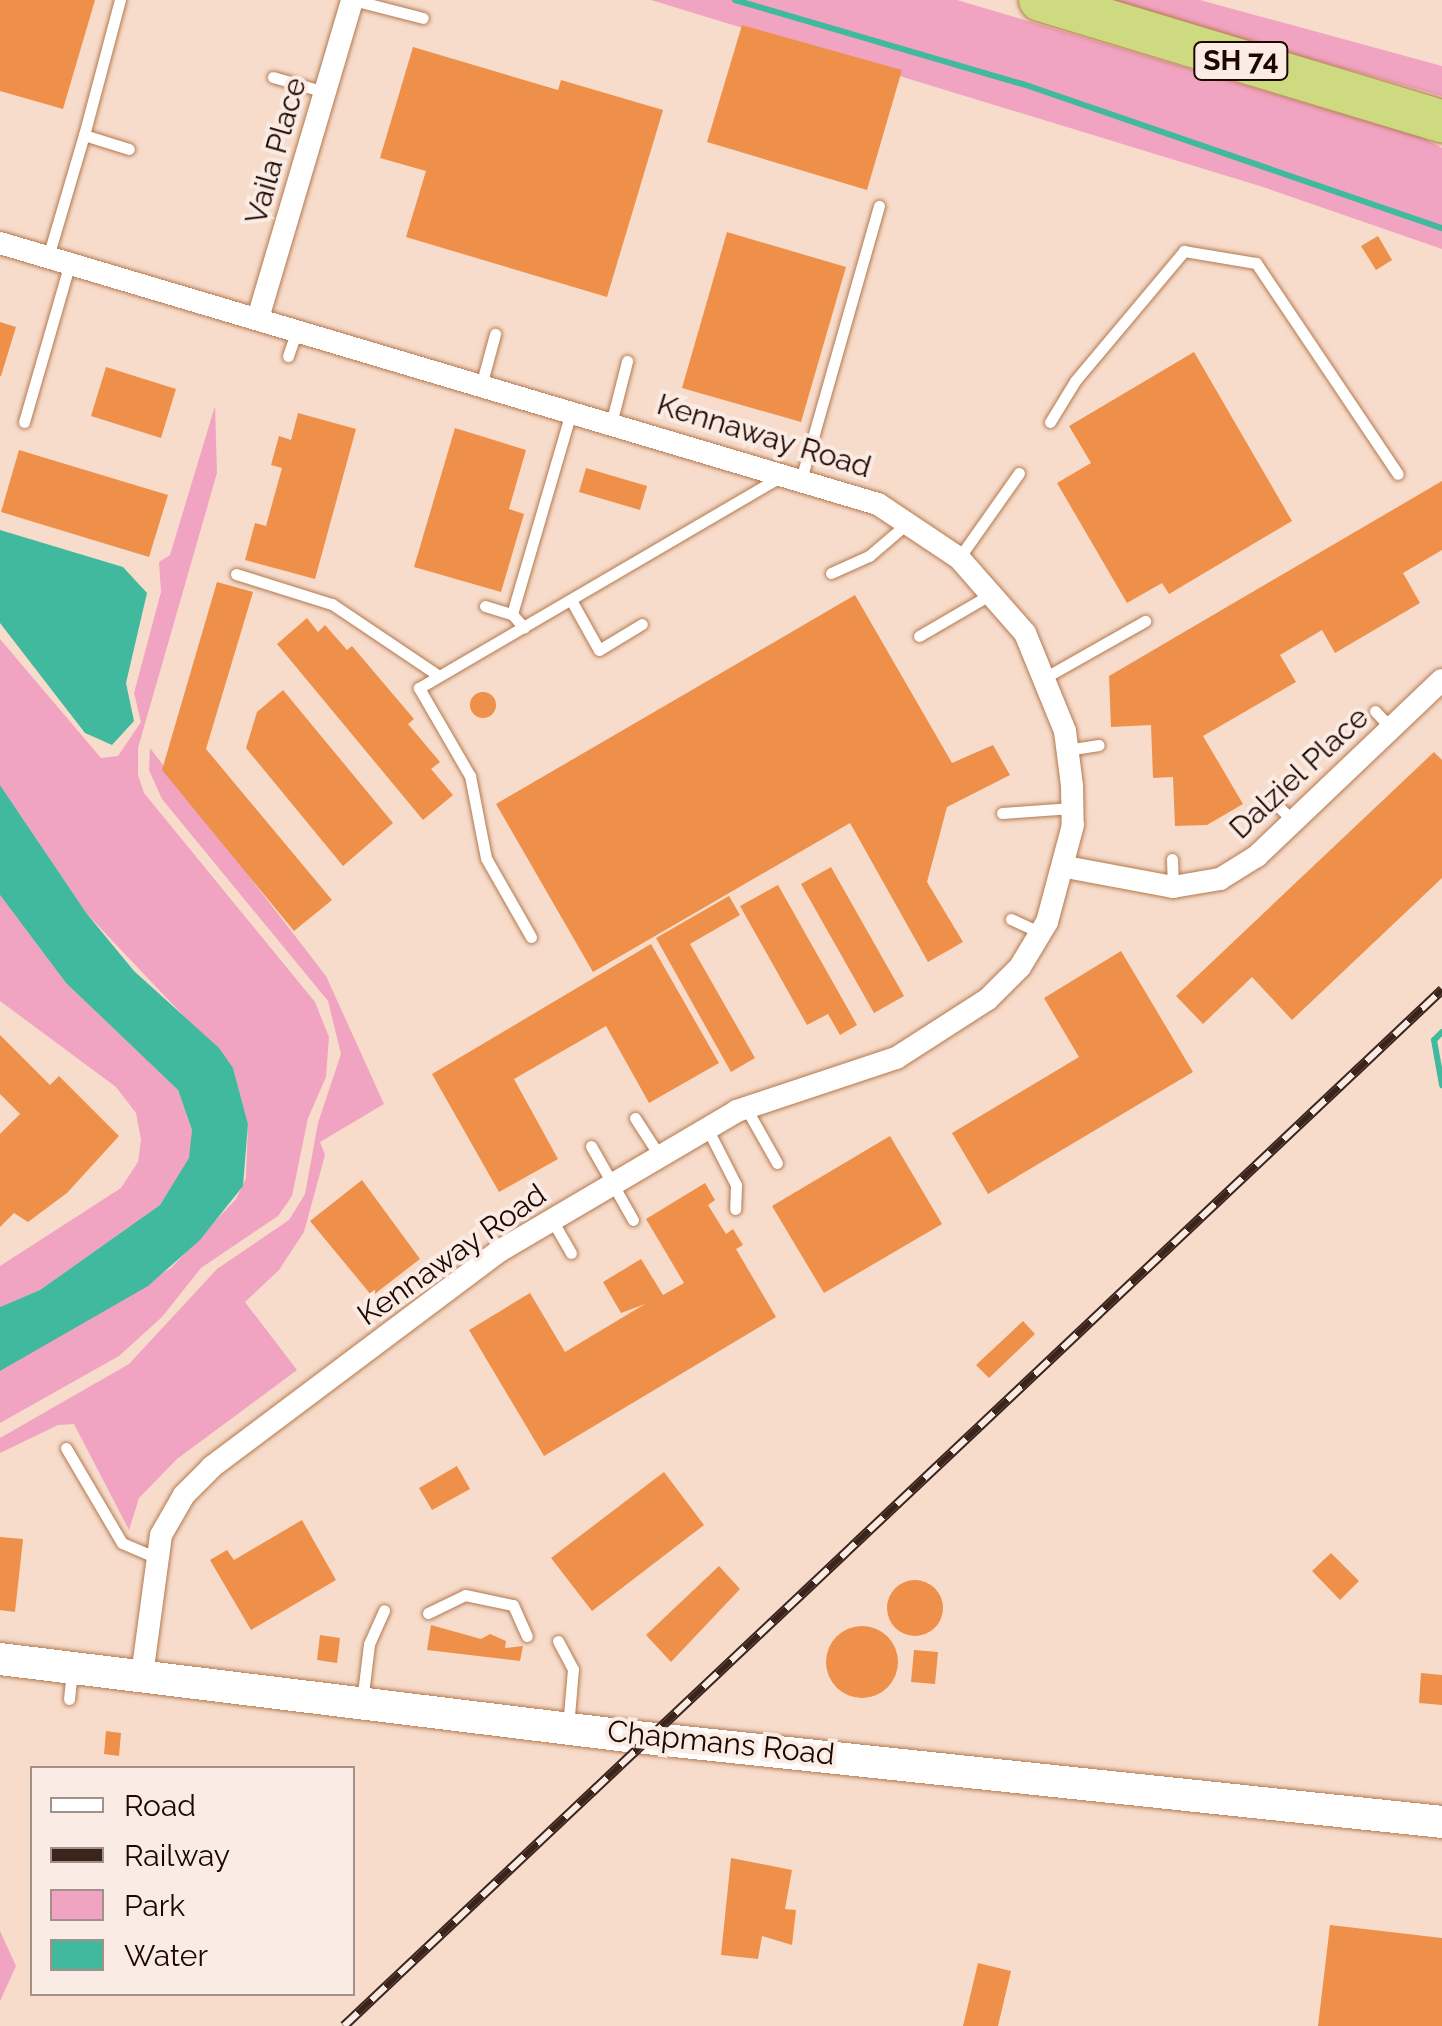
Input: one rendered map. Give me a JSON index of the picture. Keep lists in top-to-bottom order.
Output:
{
  "streets": {
    "highway": ["SH 74"],
    "street": [
      "Vaila Place",
      "Kennaway Road",
      "Dalziel Place",
      "Chapmans Road"
    ]
  },
  "crossings": [
    ["Vaila Place", "Kennaway Road"],
    ["Kennaway Road", "Dalziel Place"],
    ["Kennaway Road", "Chapmans Road"]
  ],
  "legend": [
    "Road",
    "Railway",
    "Park",
    "Water"
  ]
}
